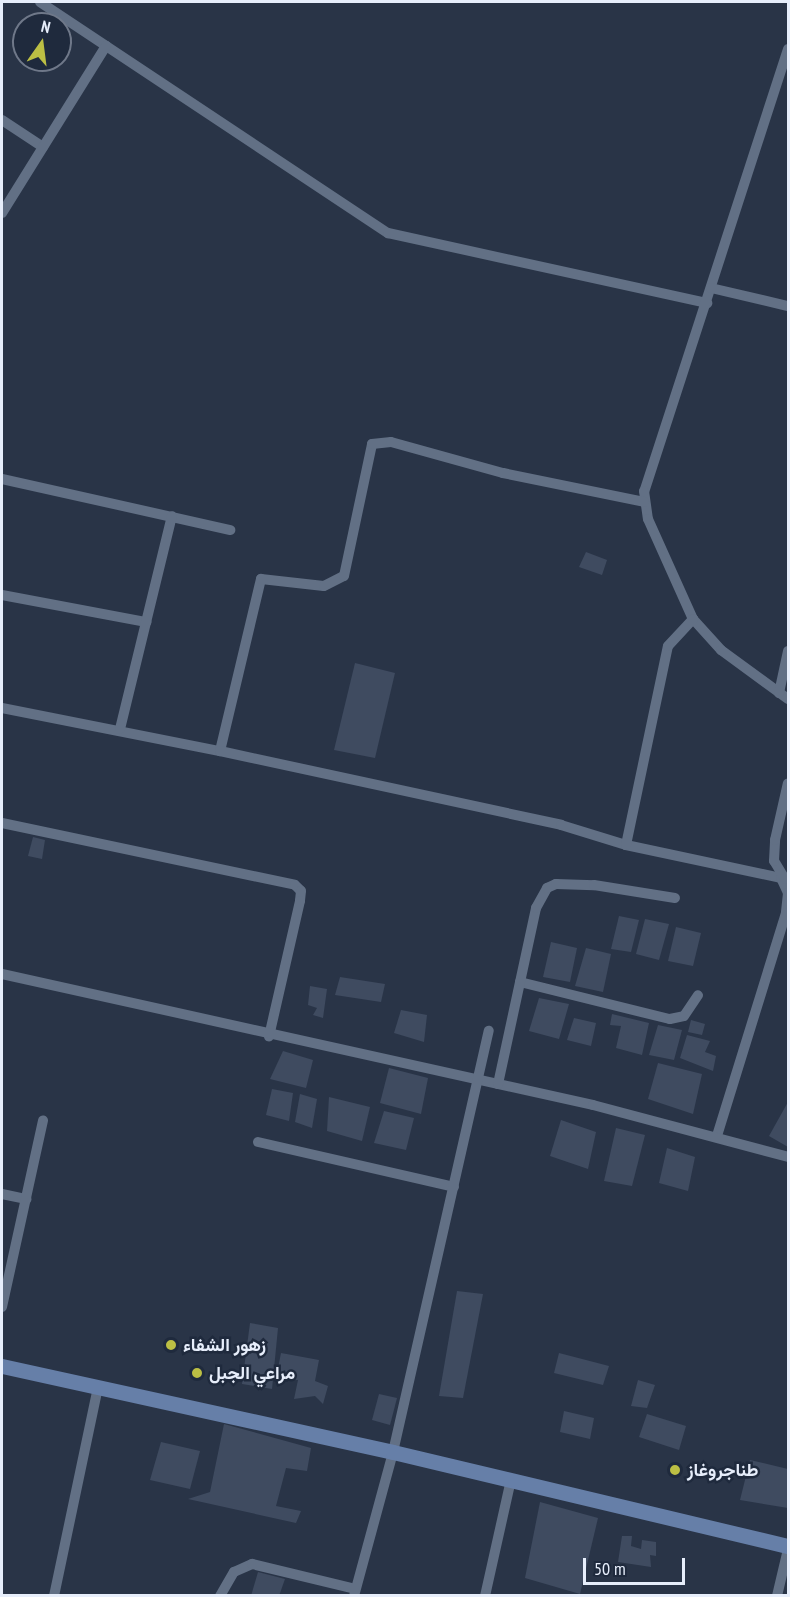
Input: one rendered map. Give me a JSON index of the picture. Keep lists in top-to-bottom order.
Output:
{
  "places": ["زهور الشفاء", "مراعي الجبل", "طناجروغاز"],
  "scale_bar": "50 m",
  "north": "top"
}
